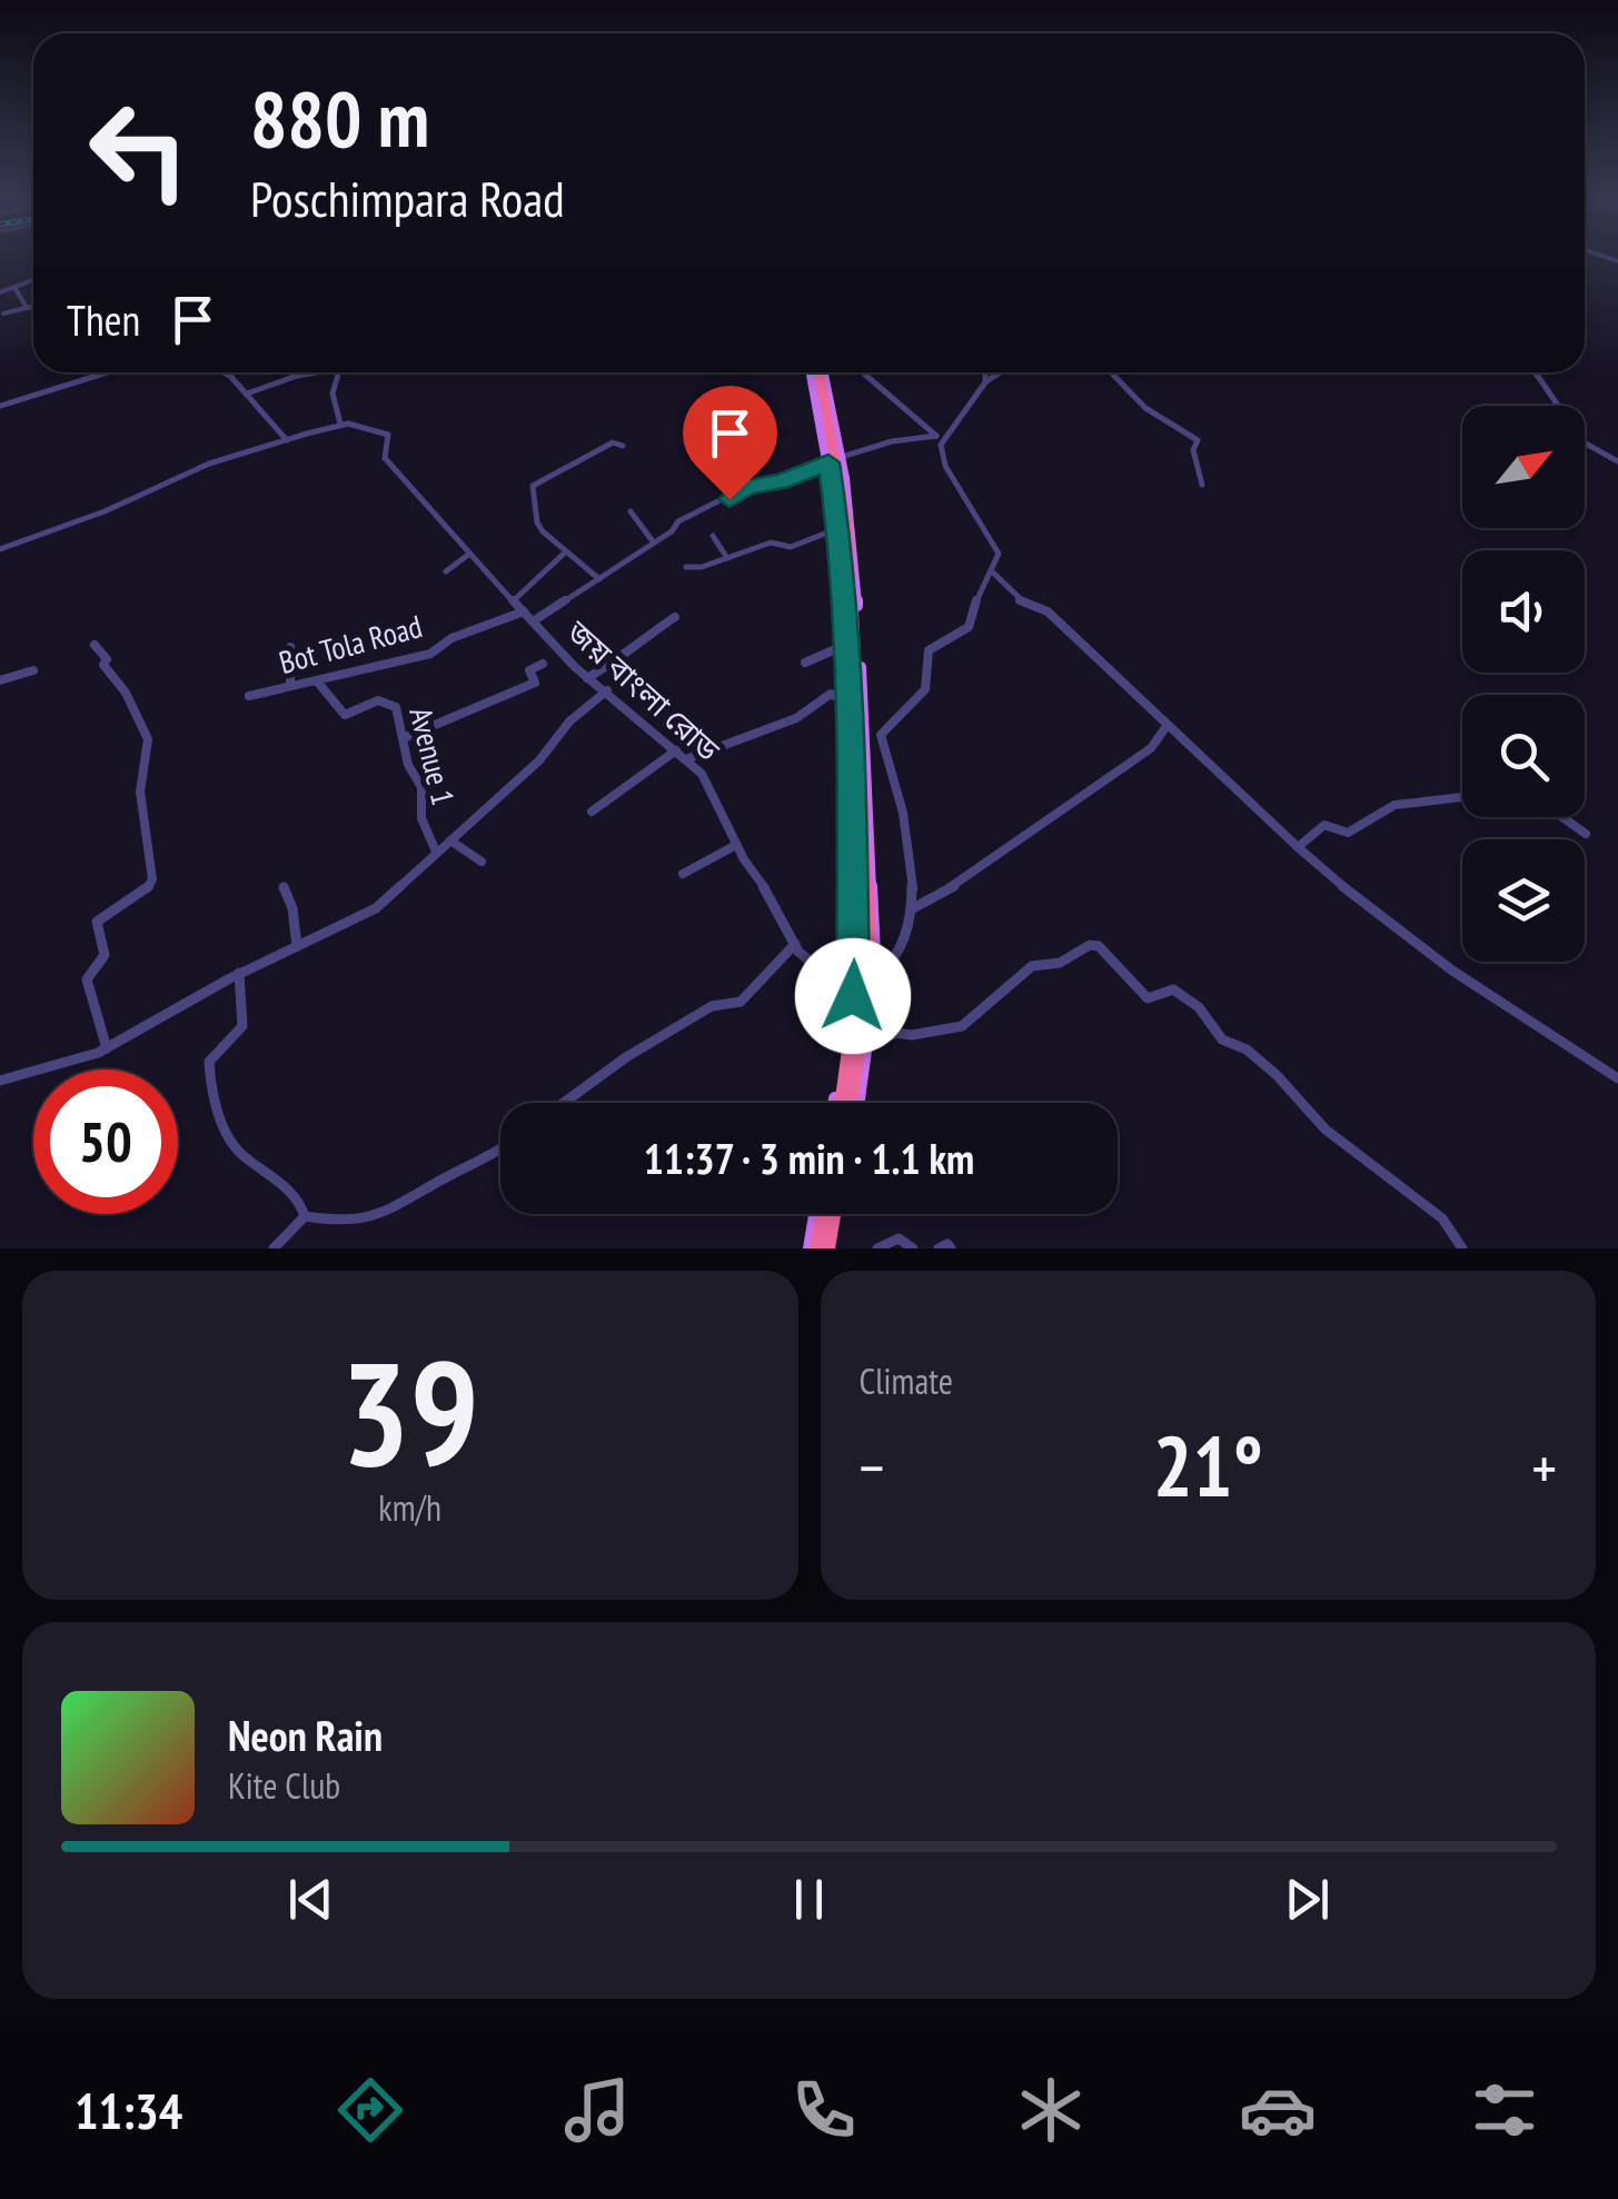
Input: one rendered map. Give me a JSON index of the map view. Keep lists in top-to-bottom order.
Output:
{
  "streets": {
    "street": ["Bot Tola Road", "জয় বাংলা রোড", "Avenue 1"]
  },
  "crossings": [
    ["Bot Tola Road", "জয় বাংলা রোড"],
    ["Bot Tola Road", "Avenue 1"]
  ],
  "north": "top right",
  "page": {
    "turn": ["880 m", "Poschimpara Road"],
    "then": "Then",
    "limit": "50",
    "trip": "11:37 · 3 min · 1.1 km",
    "tile": [
      ["39", "km/h"],
      "Climate"
    ],
    "heat": ["−", "21°", "+"],
    "song": ["Neon Rain", "Kite Club"],
    "tabs": "11:34"
  }
}
